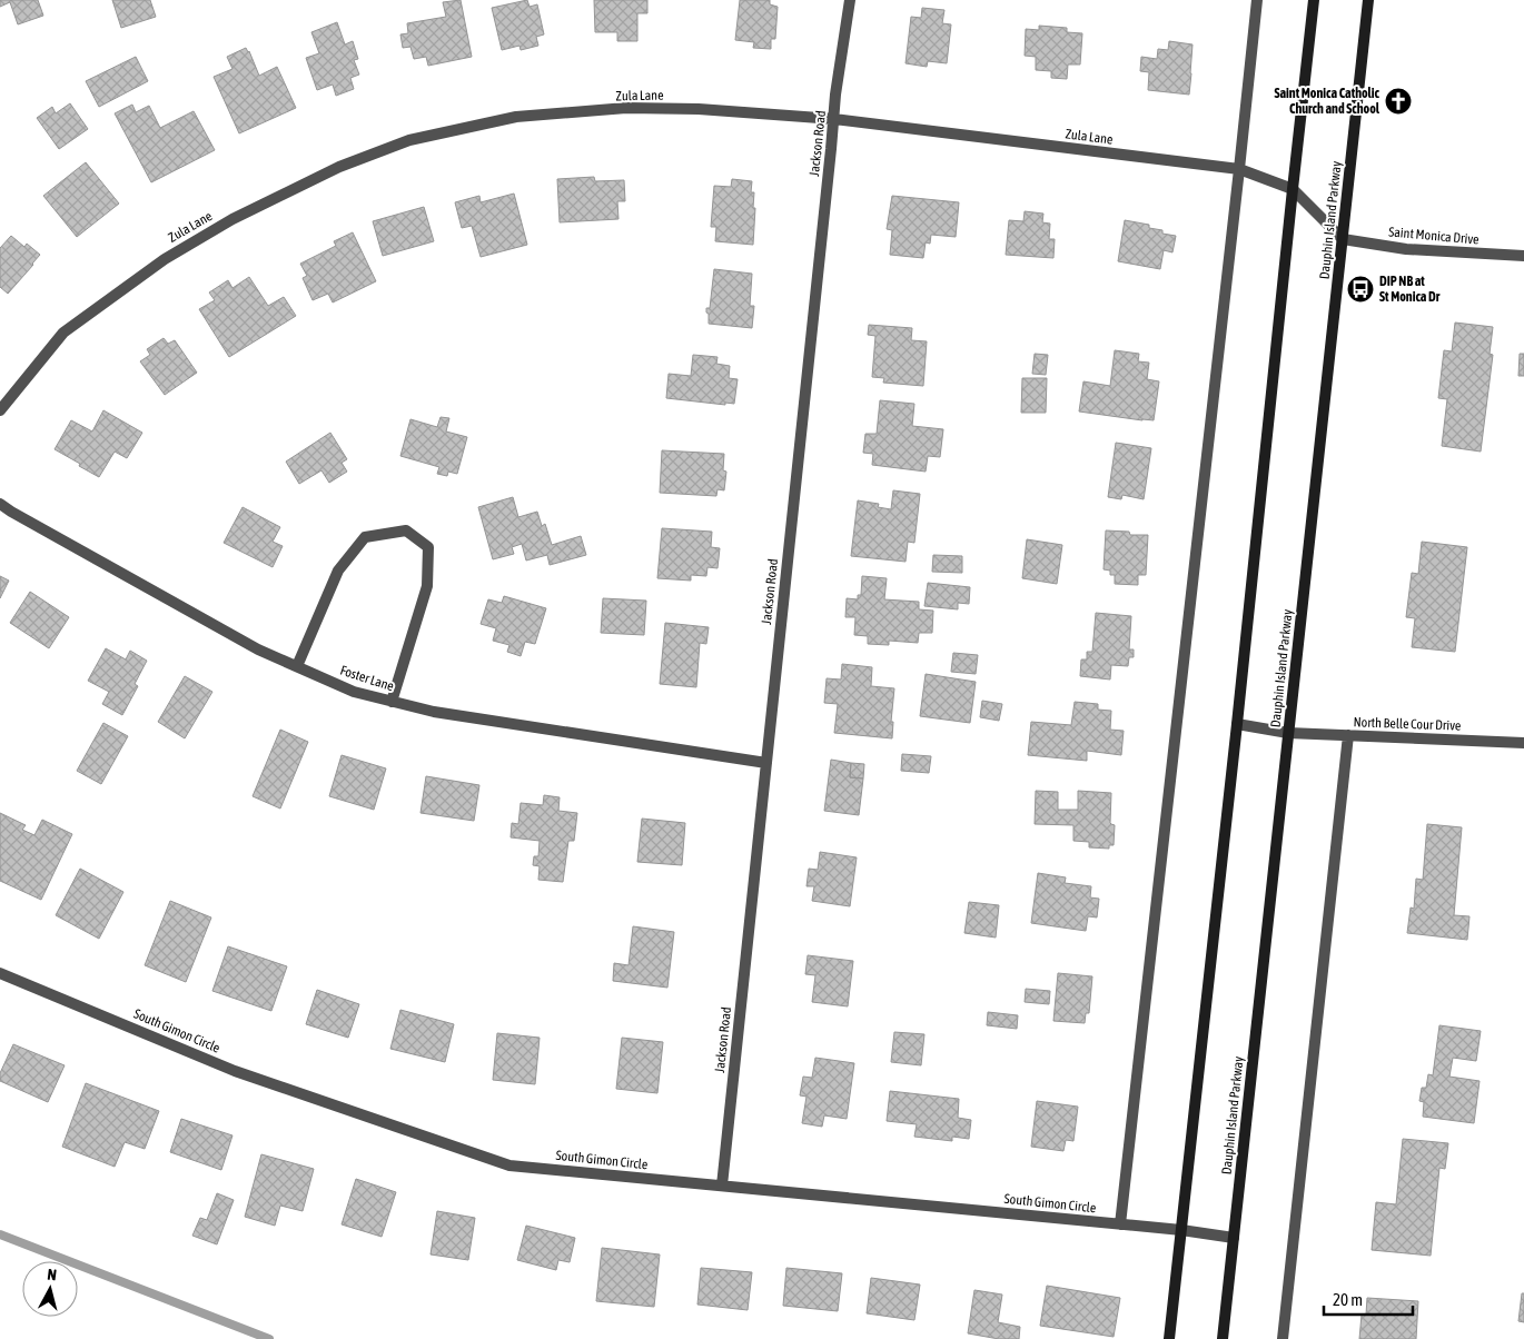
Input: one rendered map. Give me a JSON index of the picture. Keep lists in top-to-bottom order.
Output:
{
  "streets": {
    "main road": ["Dauphin Island Parkway"],
    "street": [
      "Zula Lane",
      "Jackson Road",
      "Saint Monica Drive",
      "Foster Lane",
      "North Belle Cour Drive",
      "South Gimon Circle"
    ]
  },
  "crossings": [
    ["Zula Lane", "Jackson Road"],
    ["Zula Lane", "Dauphin Island Parkway"],
    ["Zula Lane", "Saint Monica Drive"],
    ["Jackson Road", "Foster Lane"],
    ["Jackson Road", "South Gimon Circle"],
    ["Dauphin Island Parkway", "Saint Monica Drive"],
    ["Dauphin Island Parkway", "North Belle Cour Drive"],
    ["Dauphin Island Parkway", "South Gimon Circle"]
  ],
  "places": {
    "church": ["Saint Monica Catholic Church and School"],
    "bus stop": ["DIP NB at St Monica Dr"]
  },
  "scale_bar": "20 m",
  "north": "top"
}
